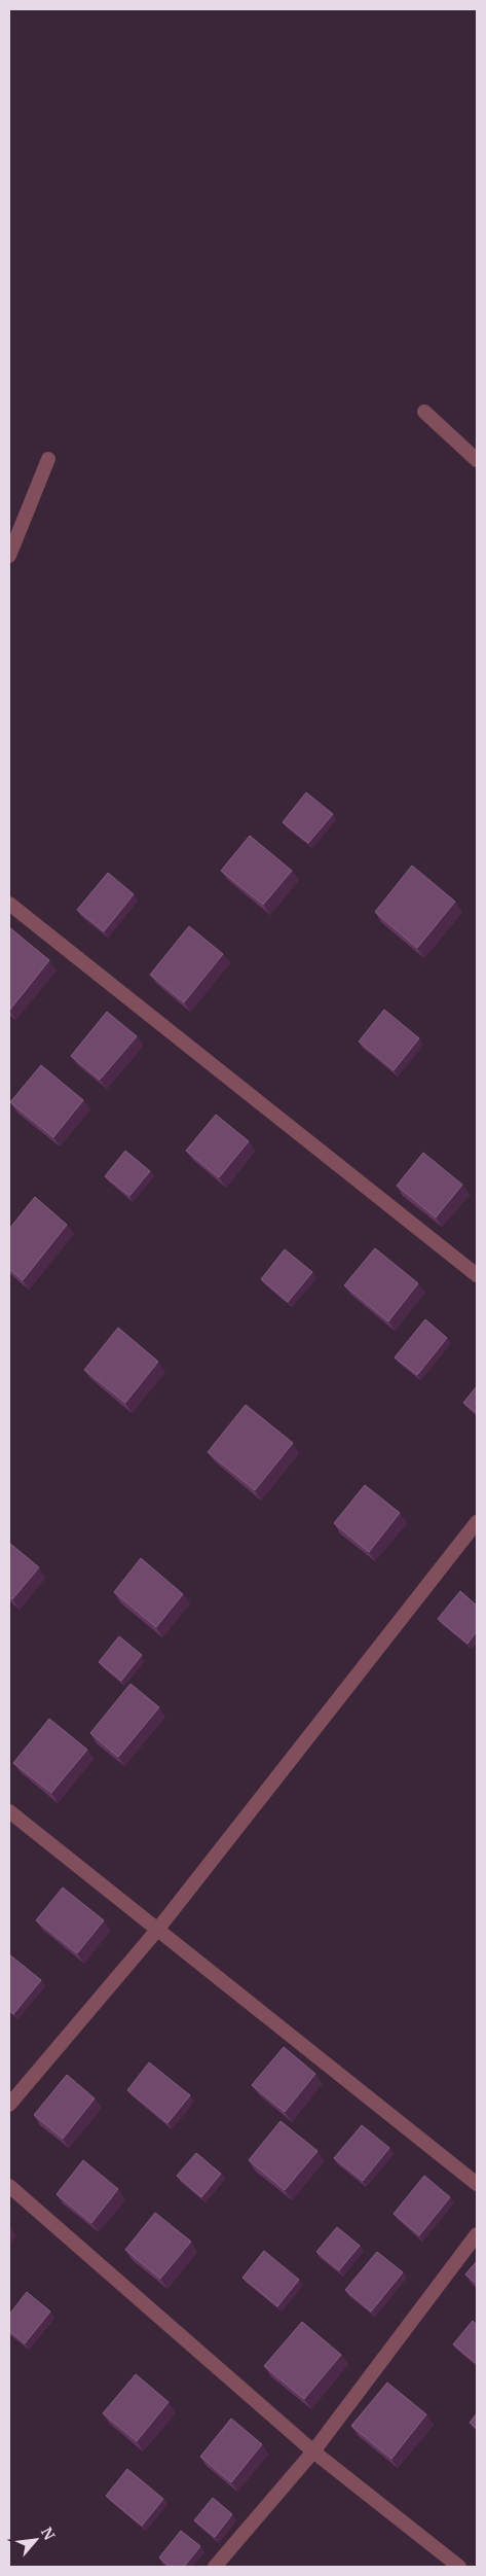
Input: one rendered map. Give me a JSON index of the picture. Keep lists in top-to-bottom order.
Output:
{
  "north": "top right"
}
